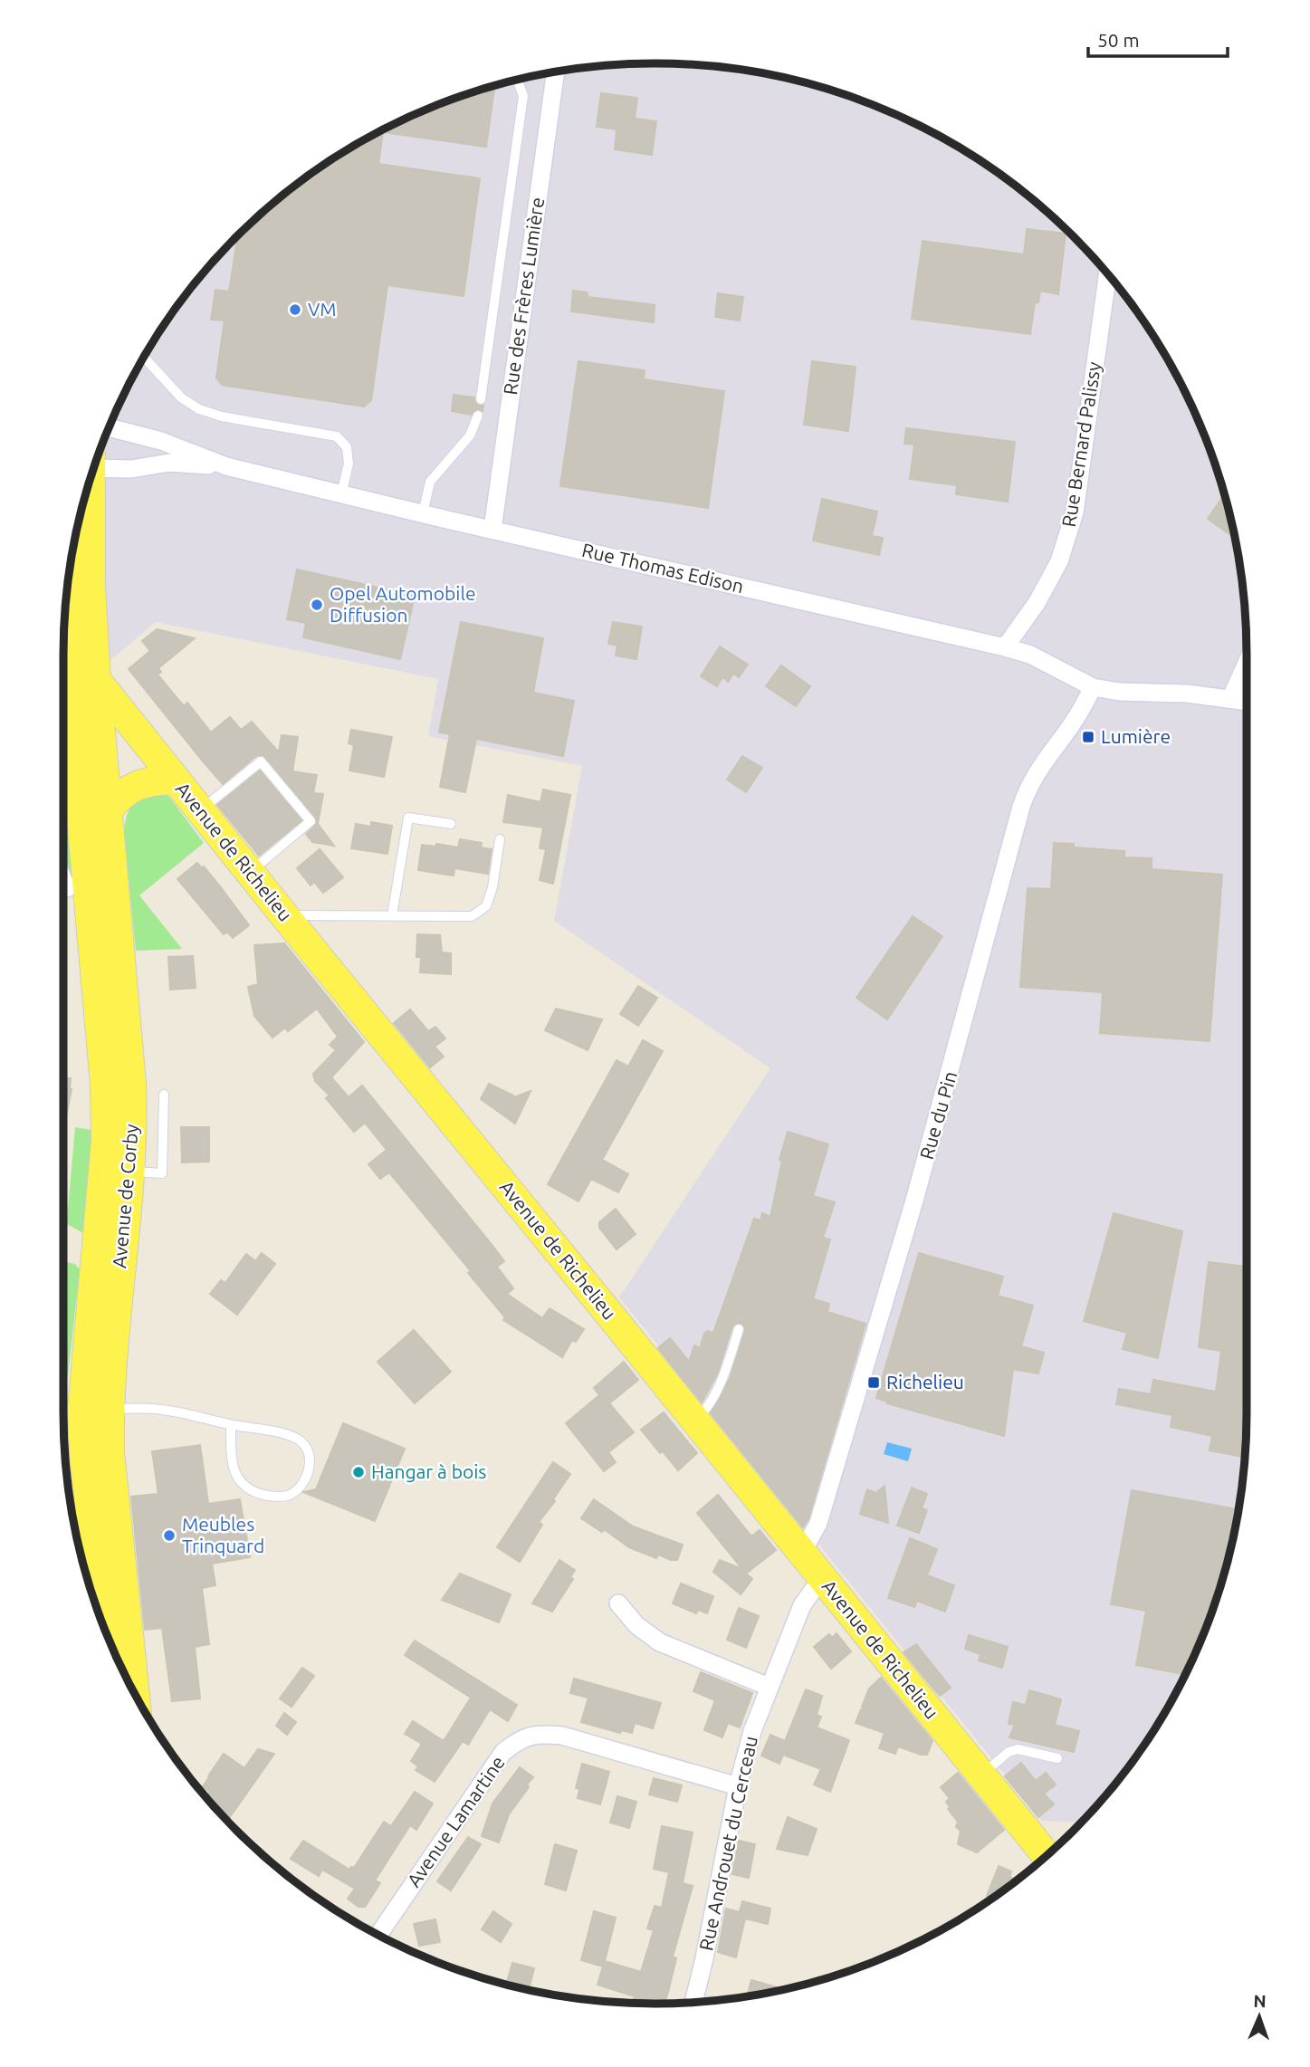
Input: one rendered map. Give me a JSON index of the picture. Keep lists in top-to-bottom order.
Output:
{
  "streets": {
    "main road": ["Avenue de Richelieu", "Avenue de Corby"],
    "street": [
      "Rue des Frères Lumière",
      "Rue Bernard Palissy",
      "Rue Thomas Edison",
      "Rue du Pin",
      "Avenue Lamartine",
      "Rue Androuet du Cerceau"
    ]
  },
  "crossings": [
    ["Rue des Frères Lumière", "Rue Thomas Edison"],
    ["Rue Bernard Palissy", "Rue Thomas Edison"],
    ["Rue Thomas Edison", "Rue du Pin"],
    ["Avenue de Richelieu", "Rue du Pin"],
    ["Avenue de Richelieu", "Avenue de Corby"],
    ["Avenue de Richelieu", "Rue Androuet du Cerceau"],
    ["Avenue Lamartine", "Rue Androuet du Cerceau"]
  ],
  "places": {
    "other": [
      "VM",
      "Opel Automobile Diffusion",
      "Hangar à bois",
      "Meubles Trinquard"
    ],
    "transit": ["Lumière", "Richelieu"]
  },
  "scale_bar": "50 m",
  "north": "top"
}
